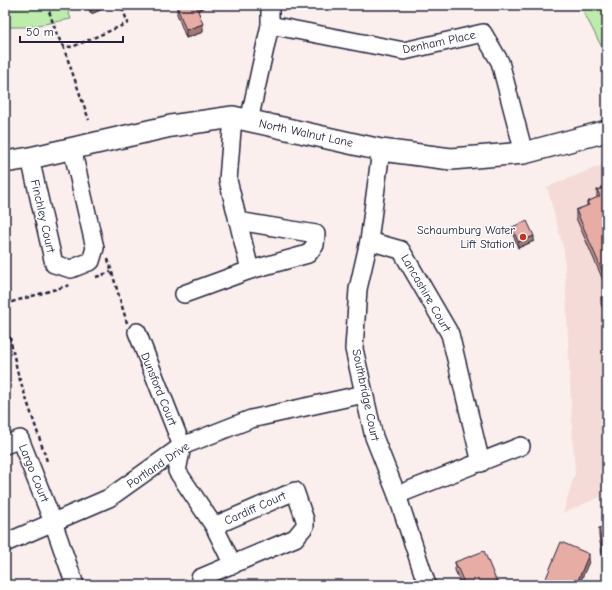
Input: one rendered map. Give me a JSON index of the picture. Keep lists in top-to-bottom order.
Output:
{
  "streets": {
    "street": [
      "Denham Place",
      "North Walnut Lane",
      "Finchley Court",
      "Lancashire Court",
      "Dunsford Court",
      "Southbridge Court",
      "Portland Drive",
      "Largo Court",
      "Cardiff Court"
    ]
  },
  "crossings": [
    ["Denham Place", "North Walnut Lane"],
    ["North Walnut Lane", "Finchley Court"],
    ["North Walnut Lane", "Southbridge Court"],
    ["Lancashire Court", "Southbridge Court"],
    ["Dunsford Court", "Portland Drive"],
    ["Dunsford Court", "Cardiff Court"],
    ["Southbridge Court", "Portland Drive"],
    ["Portland Drive", "Largo Court"],
    ["Portland Drive", "Cardiff Court"]
  ],
  "places": ["Schaumburg Water Lift Station"],
  "scale_bar": "50 m"
}
